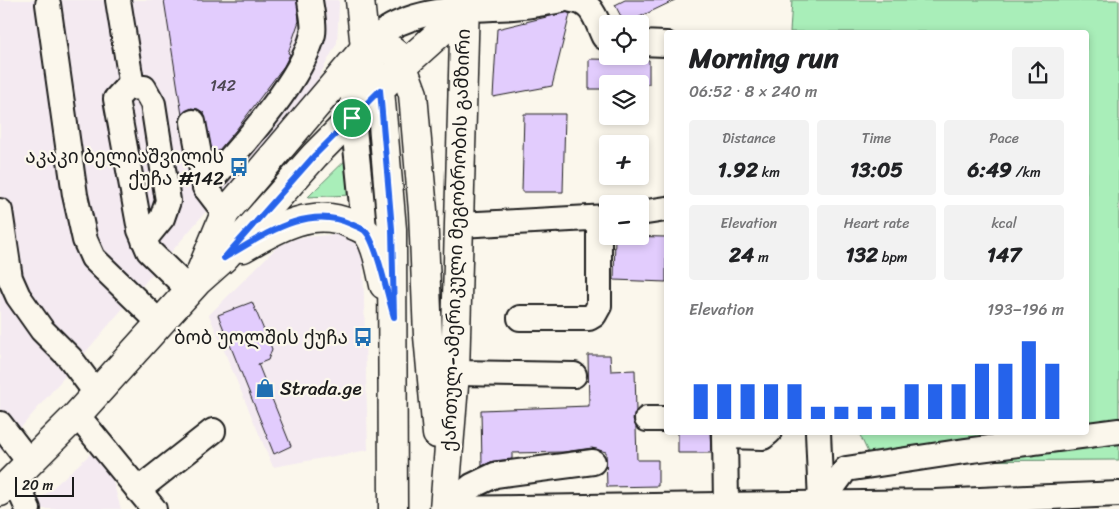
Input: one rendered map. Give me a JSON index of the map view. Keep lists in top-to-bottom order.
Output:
{
  "streets": {
    "main road": ["ქართულ-ამერიკული მეგობრობის გამზირი"]
  },
  "places": {
    "bus stop": ["აკაკი ბელიაშვილის ქუჩა #142", "ბობ უოლშის ქუჩა"],
    "shop": ["Strada.ge"]
  },
  "house_numbers": ["142"],
  "scale_bar": "20 m",
  "page": {
    "map_buttons": ["+", "−"],
    "heading": ["Morning run", "06:52 · 8 × 240 m"],
    "stats": [
      ["Distance", "1.92 km"],
      ["Time", "13:05"],
      ["Pace", "6:49 /km"],
      ["Elevation", "24 m"],
      ["Heart rate", "132 bpm"],
      ["kcal", "147"]
    ],
    "chart": ["Elevation", "193–196 m"],
    "scale": "20 m"
  }
}
